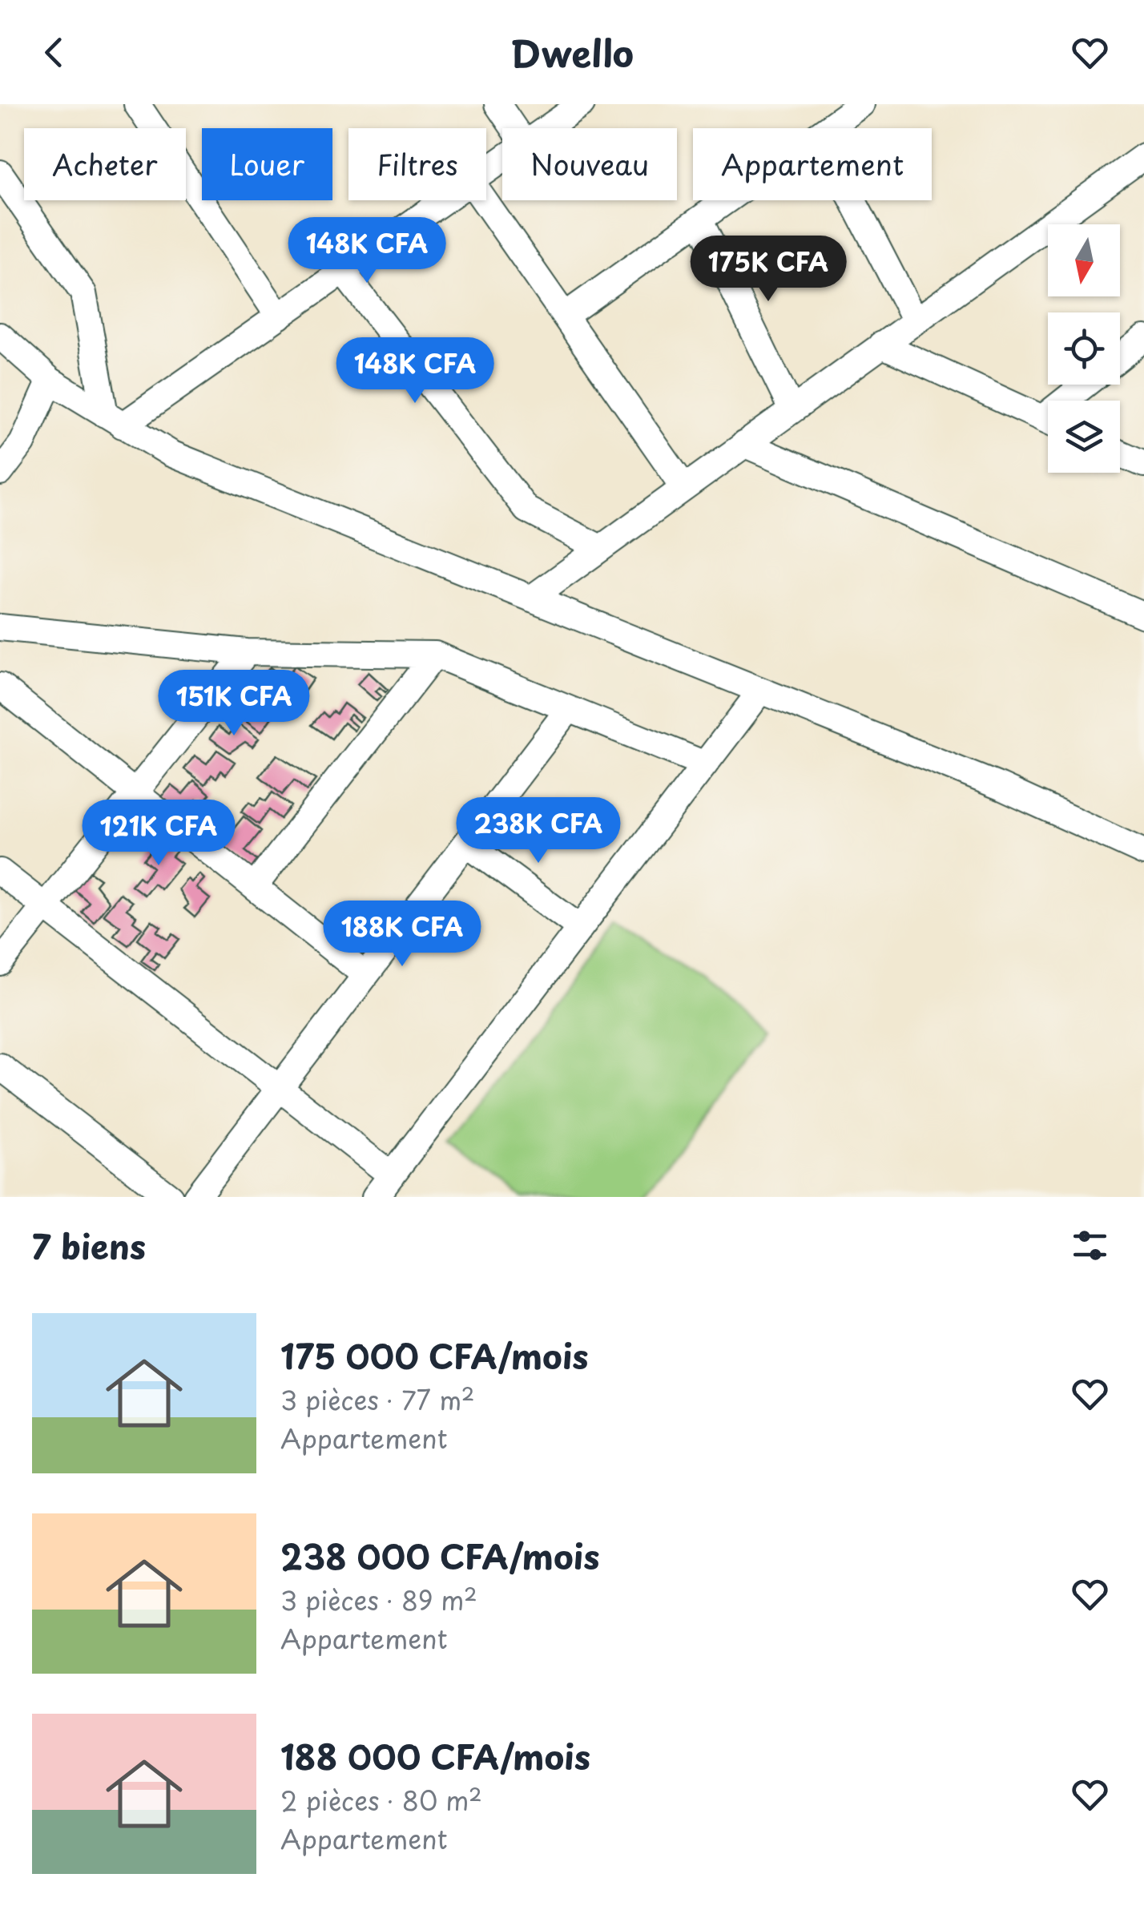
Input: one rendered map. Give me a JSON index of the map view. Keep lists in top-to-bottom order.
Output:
{
  "north": "bottom",
  "page": {
    "header": "Dwello",
    "chip": [
      "Acheter",
      "Louer",
      "Filtres",
      "Nouveau",
      "Appartement"
    ],
    "price": [
      "148K CFA",
      "175K CFA",
      "148K CFA",
      "151K CFA",
      "238K CFA",
      "121K CFA",
      "188K CFA"
    ],
    "heading": "7 biens",
    "list": [
      {
        "name": "175 000 CFA/mois",
        "note": "3 pièces · 77 m² · Appartement"
      },
      {
        "name": "238 000 CFA/mois",
        "note": "3 pièces · 89 m² · Appartement"
      },
      {
        "name": "188 000 CFA/mois",
        "note": "2 pièces · 80 m² · Appartement"
      }
    ]
  }
}
